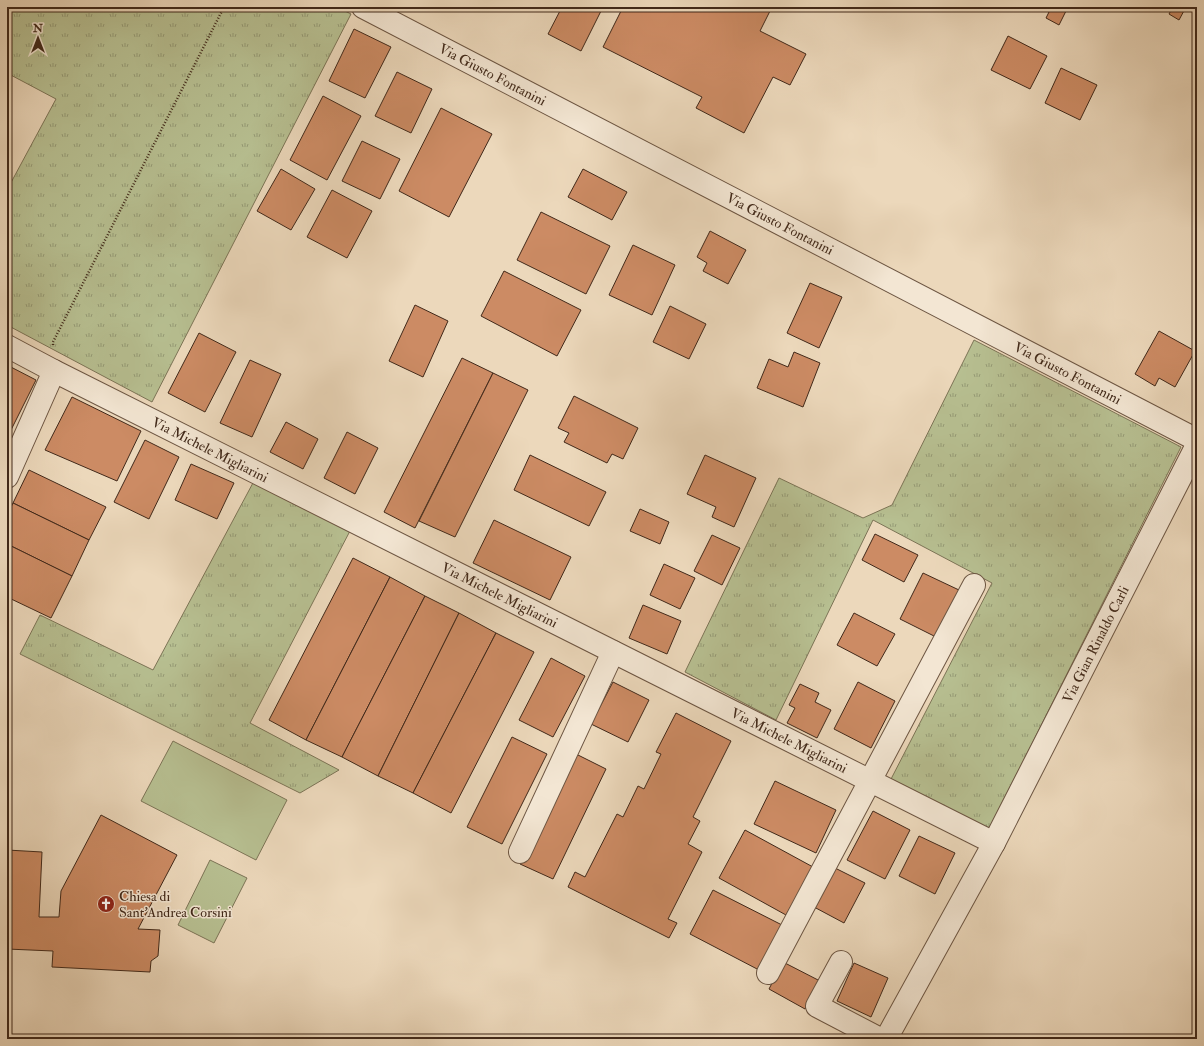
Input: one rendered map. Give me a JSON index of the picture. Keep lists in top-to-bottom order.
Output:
{
  "streets": {
    "street": ["Via Giusto Fontanini", "Via Michele Migliarini", "Via Gian Rinaldo Carli"]
  },
  "crossings": [
    ["Via Michele Migliarini", "Via Gian Rinaldo Carli"]
  ],
  "places": {
    "church": ["Chiesa di Sant’Andrea Corsini"]
  },
  "north": "top"
}
